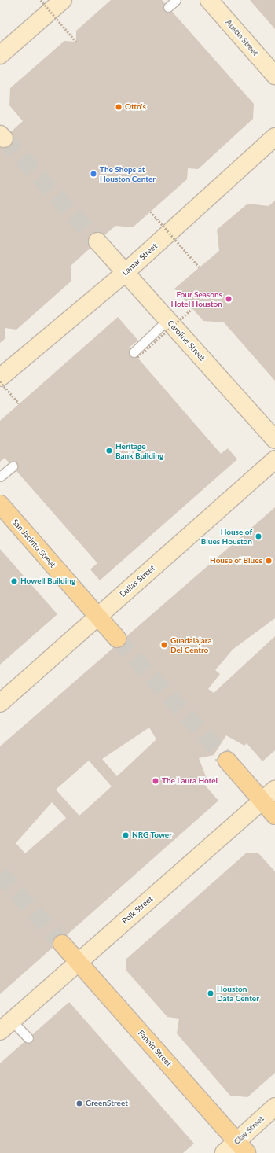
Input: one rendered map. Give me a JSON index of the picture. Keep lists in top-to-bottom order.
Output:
{
  "streets": {
    "main road": ["San Jacinto Street", "Fannin Street"],
    "street": [
      "Austin Street",
      "Lamar Street",
      "Caroline Street",
      "Dallas Street",
      "Polk Street",
      "Clay Street"
    ]
  },
  "crossings": [
    ["Lamar Street", "Caroline Street"],
    ["San Jacinto Street", "Dallas Street"],
    ["Polk Street", "Fannin Street"],
    ["Fannin Street", "Clay Street"]
  ],
  "places": [
    "Otto's",
    "The Shops at Houston Center",
    "Four Seasons Hotel Houston",
    "Heritage Bank Building",
    "House of Blues Houston",
    "House of Blues",
    "Howell Building",
    "Guadalajara Del Centro",
    "The Laura Hotel",
    "NRG Tower",
    "Houston Data Center",
    "GreenStreet"
  ]
}
